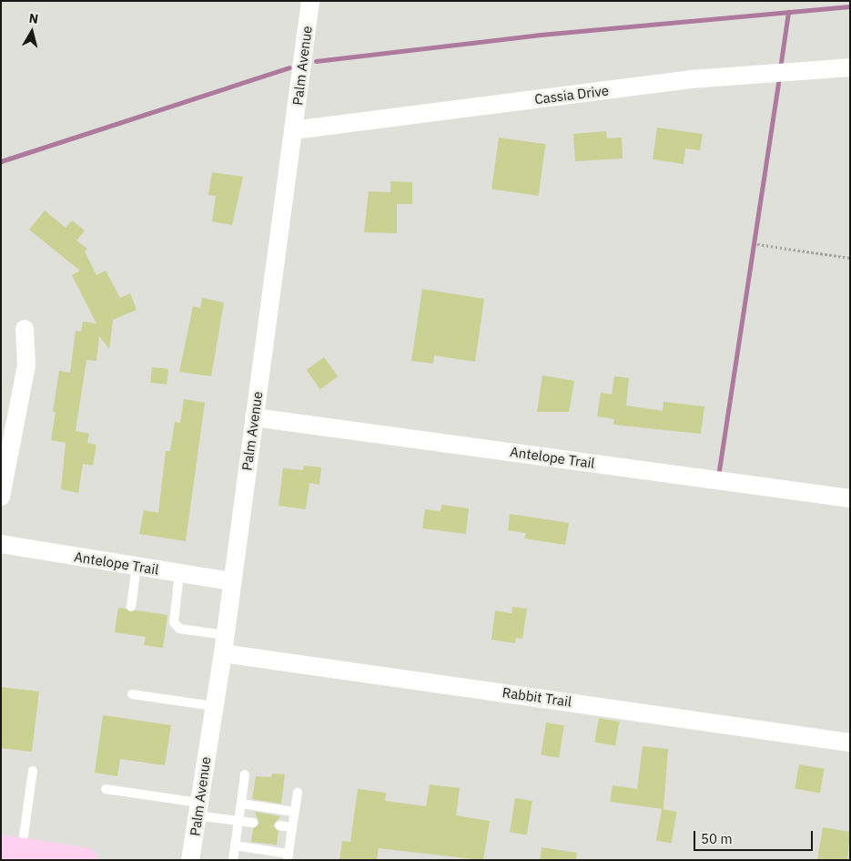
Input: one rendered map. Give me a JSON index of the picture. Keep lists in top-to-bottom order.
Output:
{
  "streets": {
    "street": [
      "Palm Avenue",
      "Cassia Drive",
      "Antelope Trail",
      "Rabbit Trail"
    ]
  },
  "crossings": [
    ["Palm Avenue", "Cassia Drive"],
    ["Palm Avenue", "Antelope Trail"],
    ["Palm Avenue", "Rabbit Trail"]
  ],
  "scale_bar": "50 m",
  "north": "top"
}
